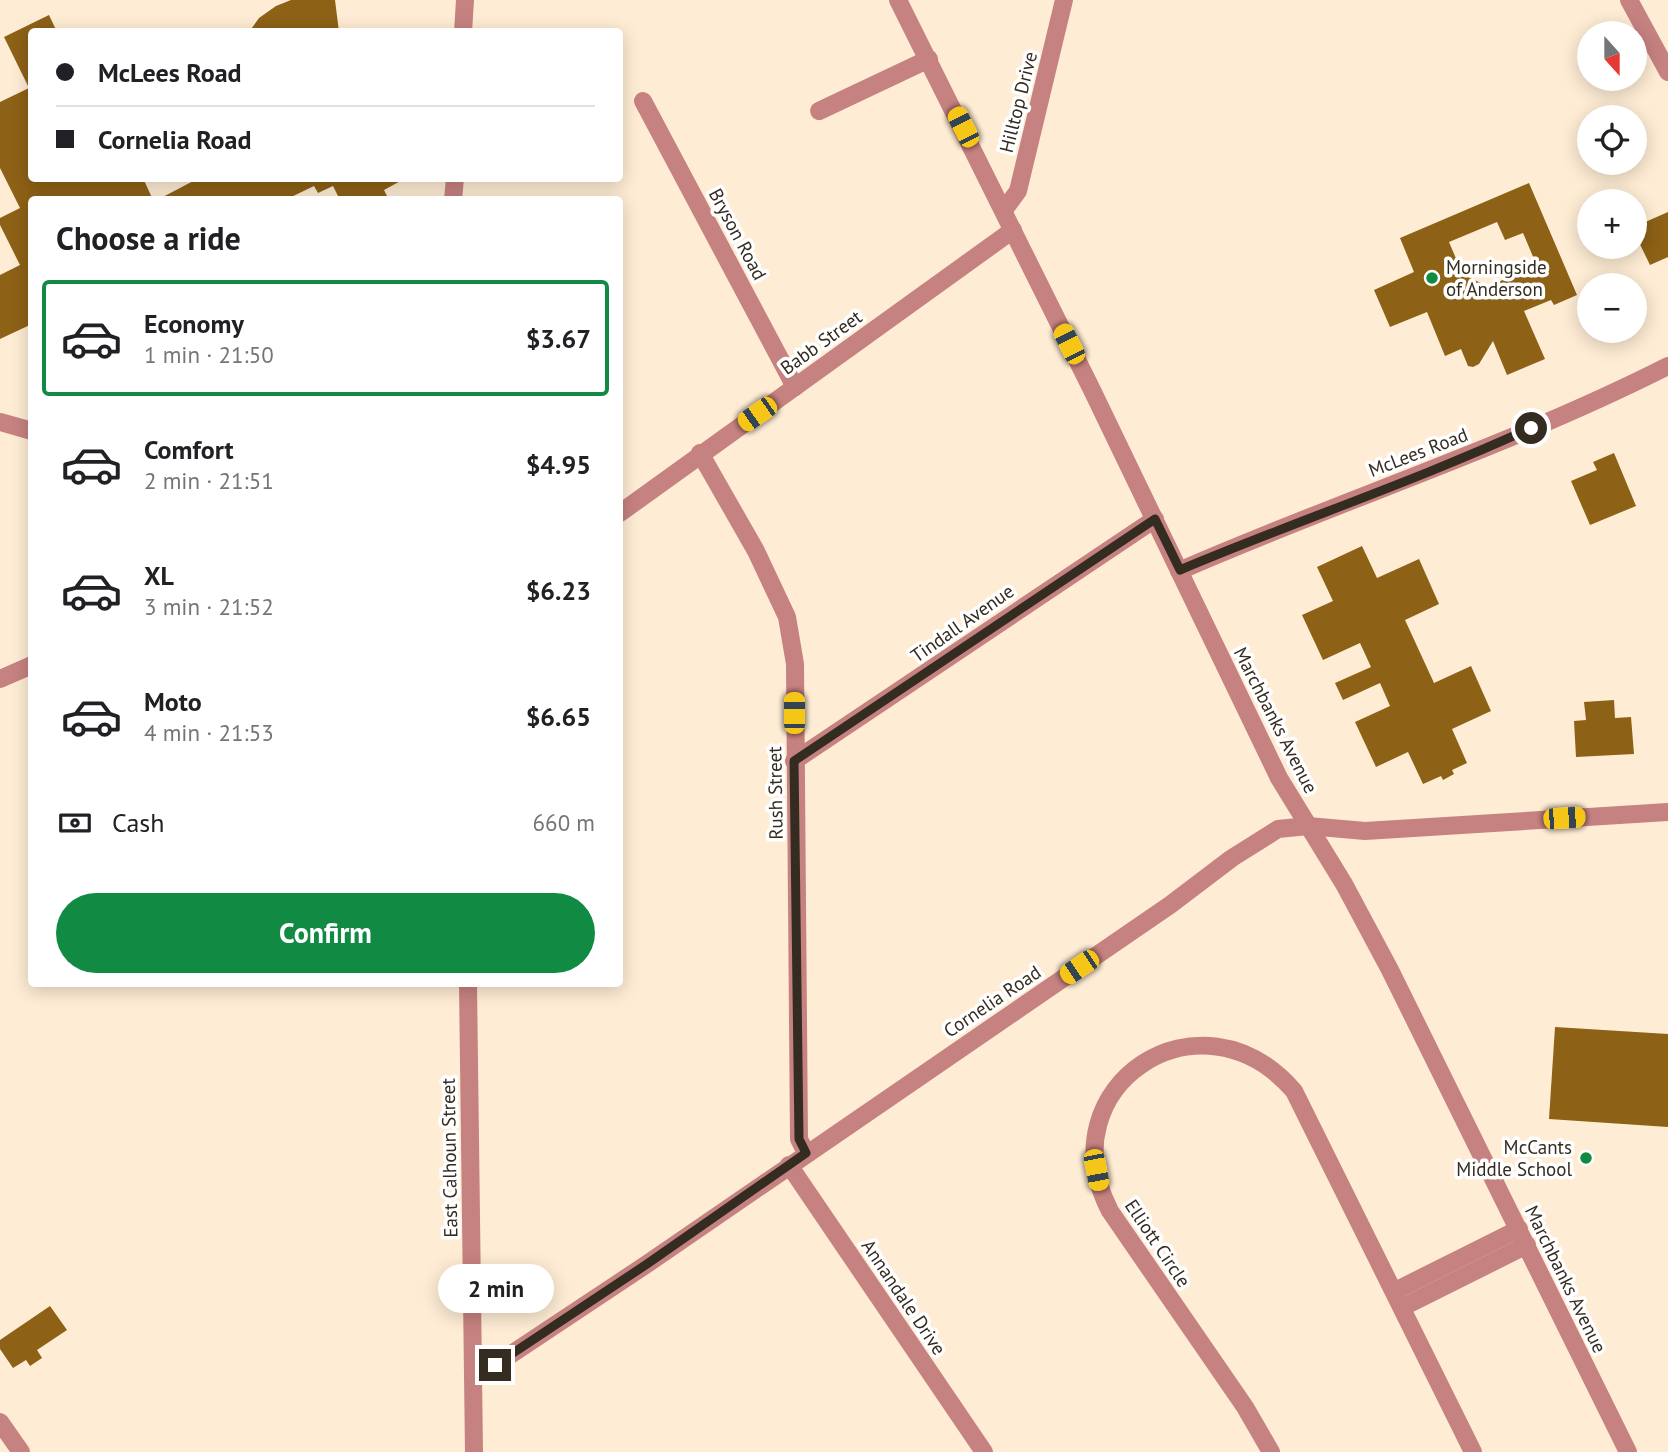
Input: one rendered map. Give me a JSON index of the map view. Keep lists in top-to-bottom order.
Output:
{
  "streets": {
    "street": [
      "Hilltop Drive",
      "Bryson Road",
      "Babb Street",
      "McLees Road",
      "Tindall Avenue",
      "Marchbanks Avenue",
      "Rush Street",
      "Cornelia Road",
      "East Calhoun Street",
      "Elliott Circle",
      "Annandale Drive"
    ]
  },
  "crossings": [
    ["Hilltop Drive", "Marchbanks Avenue"],
    ["Bryson Road", "Babb Street"],
    ["Babb Street", "Marchbanks Avenue"],
    ["Babb Street", "Rush Street"],
    ["McLees Road", "Marchbanks Avenue"],
    ["Tindall Avenue", "Marchbanks Avenue"],
    ["Tindall Avenue", "Rush Street"],
    ["Marchbanks Avenue", "Cornelia Road"],
    ["Rush Street", "Cornelia Road"],
    ["Cornelia Road", "East Calhoun Street"],
    ["Cornelia Road", "Annandale Drive"]
  ],
  "places": ["Morningside of Anderson", "McCants Middle School"],
  "north": "bottom",
  "page": {
    "map_buttons": ["+", "−"],
    "banner": ["McLees Road", "Cornelia Road"],
    "heading": "Choose a ride",
    "list": [
      {
        "name": "Economy",
        "note": "1 min · 21:50",
        "value": "$3.67"
      },
      {
        "name": "Comfort",
        "note": "2 min · 21:51",
        "value": "$4.95"
      },
      {
        "name": "XL",
        "note": "3 min · 21:52",
        "value": "$6.23"
      },
      {
        "name": "Moto",
        "note": "4 min · 21:53",
        "value": "$6.65"
      }
    ],
    "pay": ["Cash", "660 m"],
    "buttons": "Confirm",
    "bubble": "2 min"
  }
}
